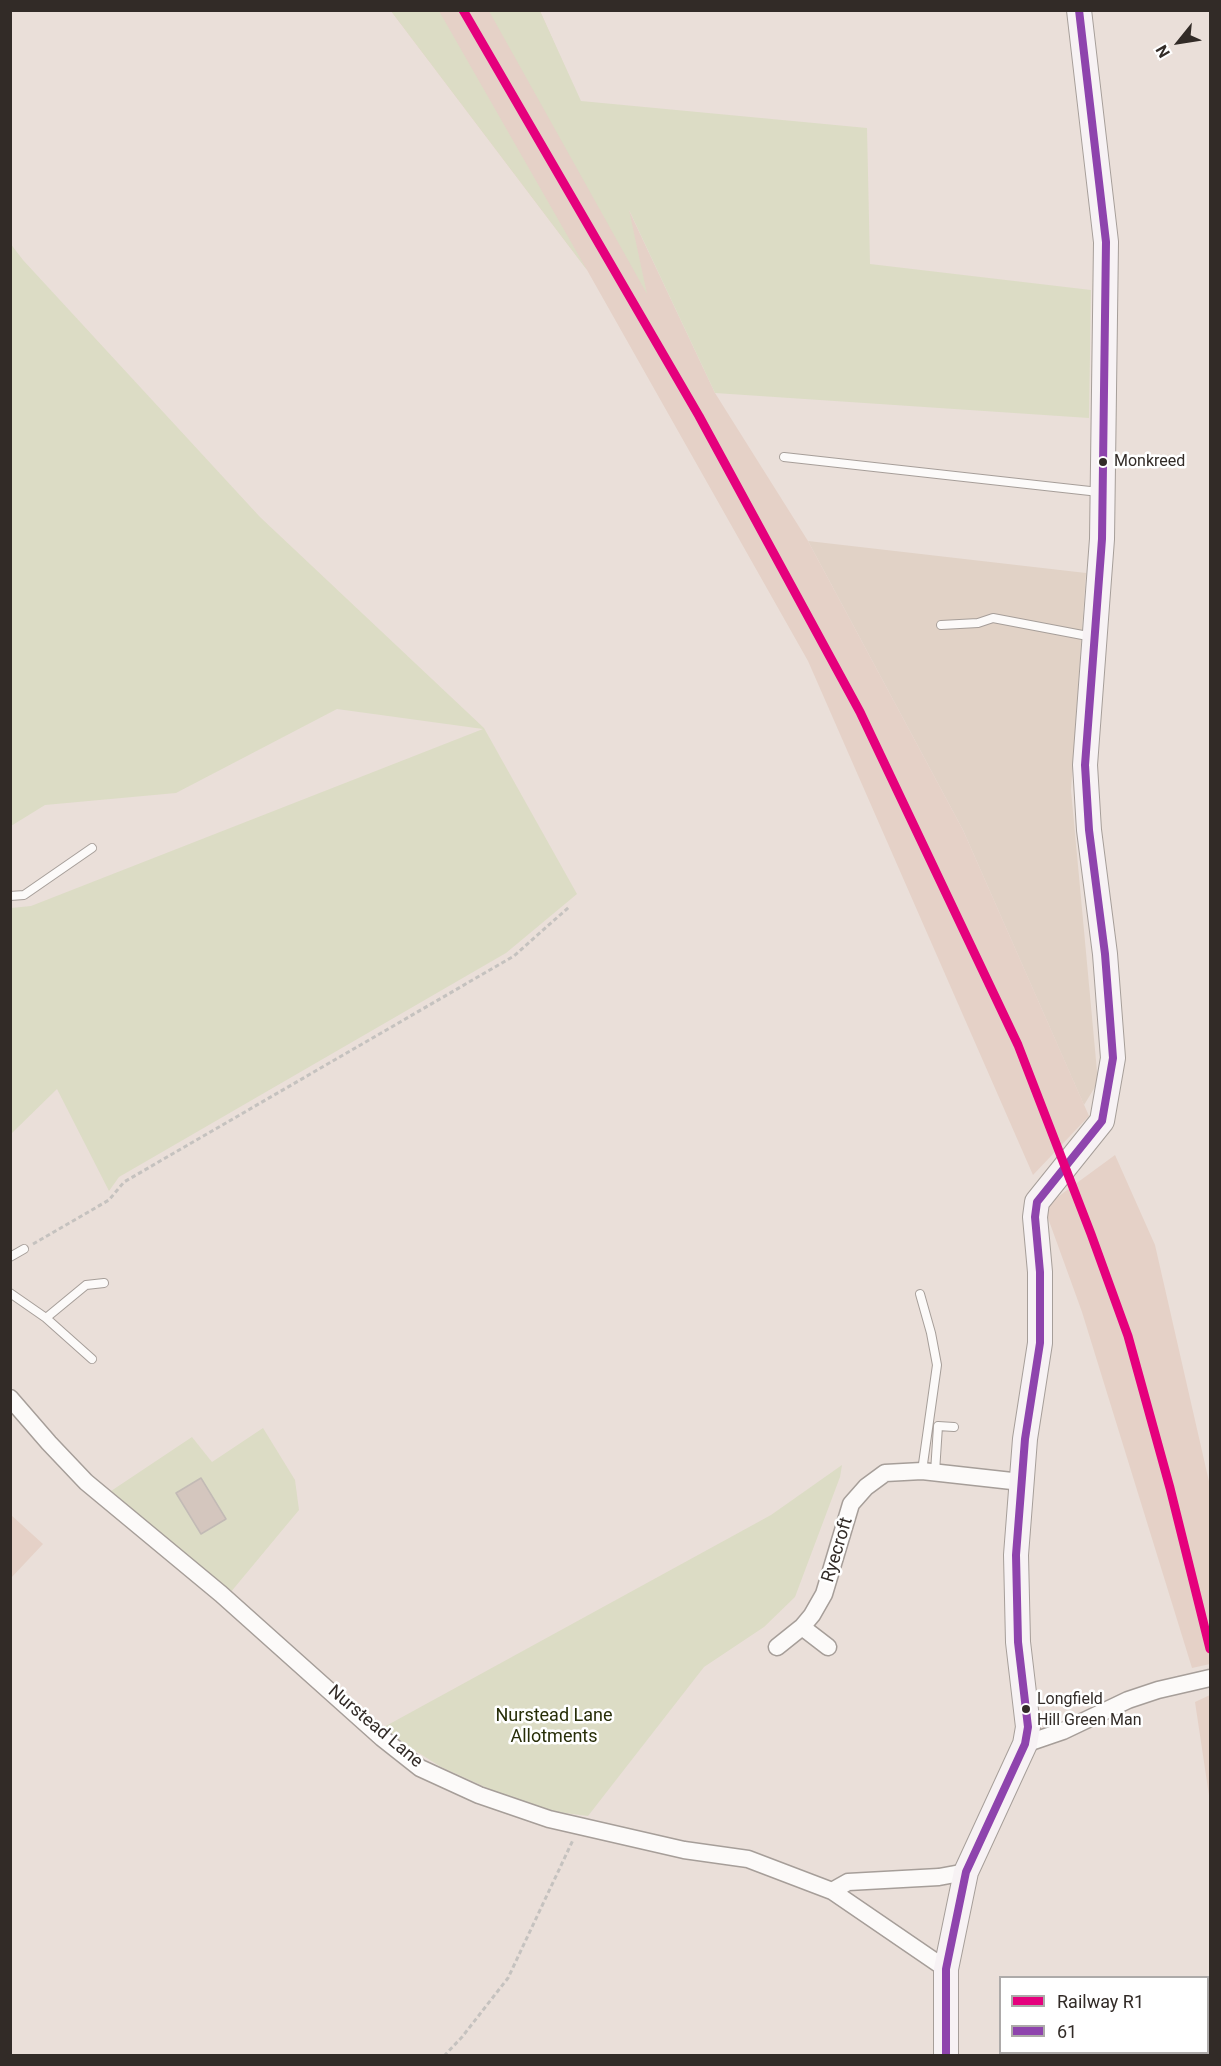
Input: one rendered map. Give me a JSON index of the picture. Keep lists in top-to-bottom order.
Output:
{
  "streets": {
    "street": ["Ryecroft", "Nurstead Lane"]
  },
  "parks": ["Nurstead Lane Allotments"],
  "places": ["Monkreed", "Longfield Hill Green Man"],
  "lines": ["rail line R1", "transit line 61"],
  "legend": ["Railway R1", "61"],
  "north": "bottom left"
}
